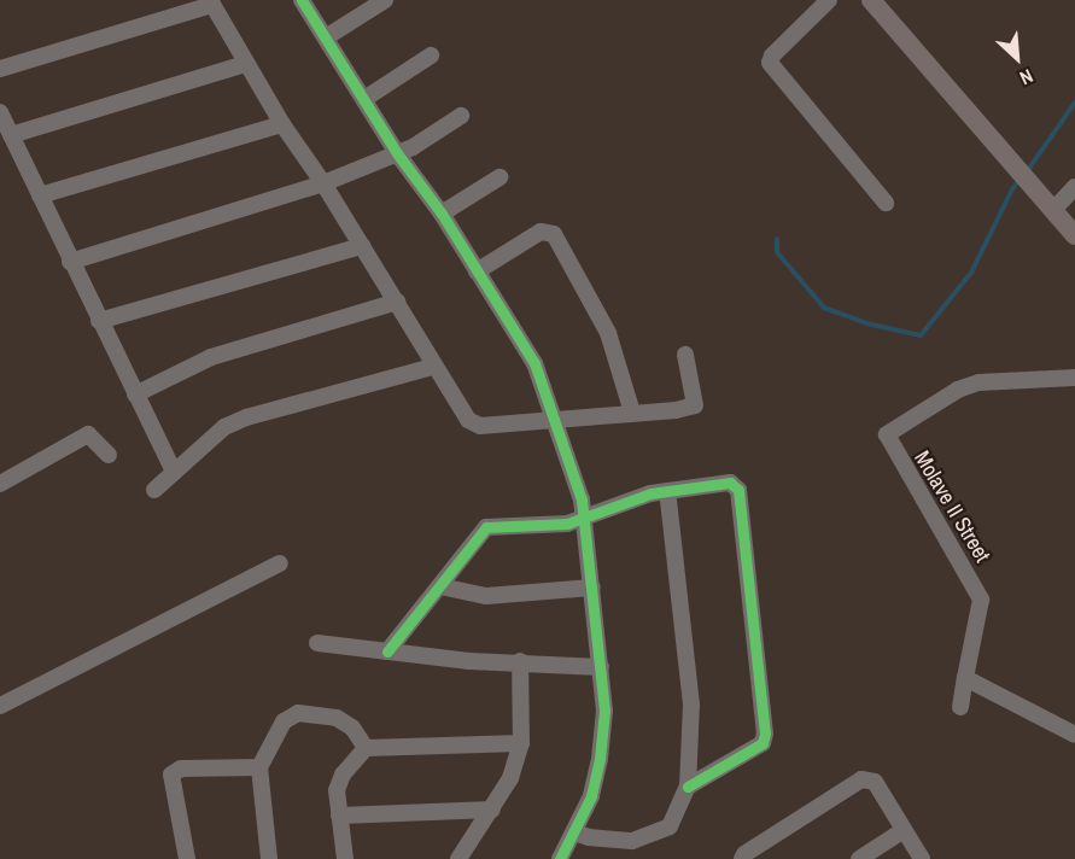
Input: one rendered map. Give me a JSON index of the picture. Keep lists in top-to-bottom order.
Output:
{
  "streets": {
    "street": ["Molave II Street"]
  },
  "north": "bottom right"
}
